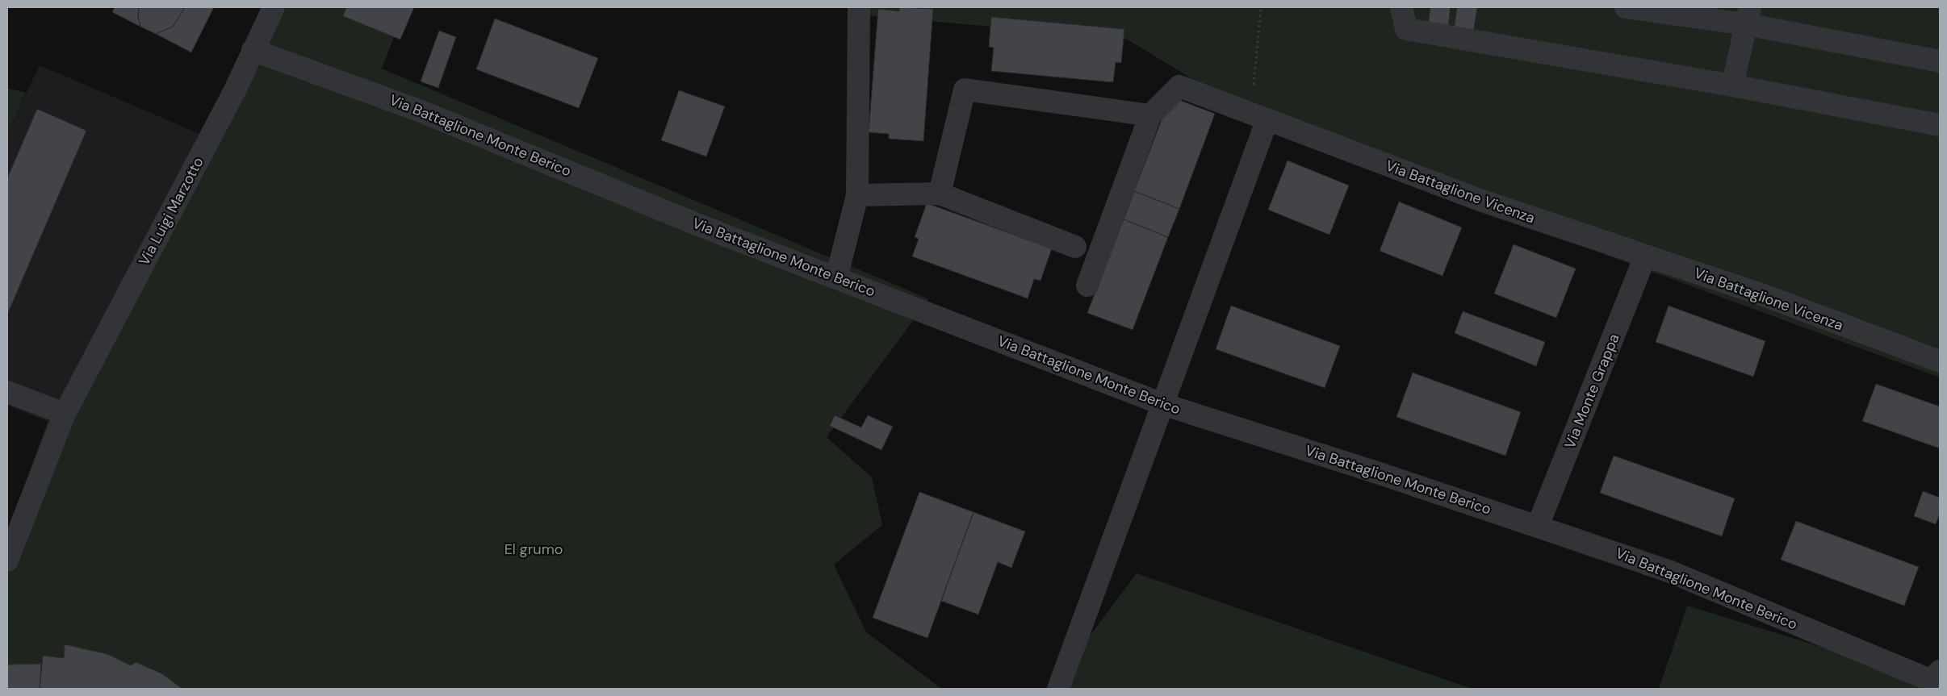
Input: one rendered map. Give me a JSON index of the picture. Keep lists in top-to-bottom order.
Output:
{
  "streets": {
    "street": [
      "Via Battaglione Monte Berico",
      "Via Battaglione Vicenza",
      "Via Luigi Marzotto",
      "Via Monte Grappa"
    ]
  },
  "crossings": [
    ["Via Battaglione Monte Berico", "Via Luigi Marzotto"],
    ["Via Battaglione Monte Berico", "Via Monte Grappa"],
    ["Via Battaglione Vicenza", "Via Monte Grappa"]
  ],
  "parks": ["El grumo"]
}
